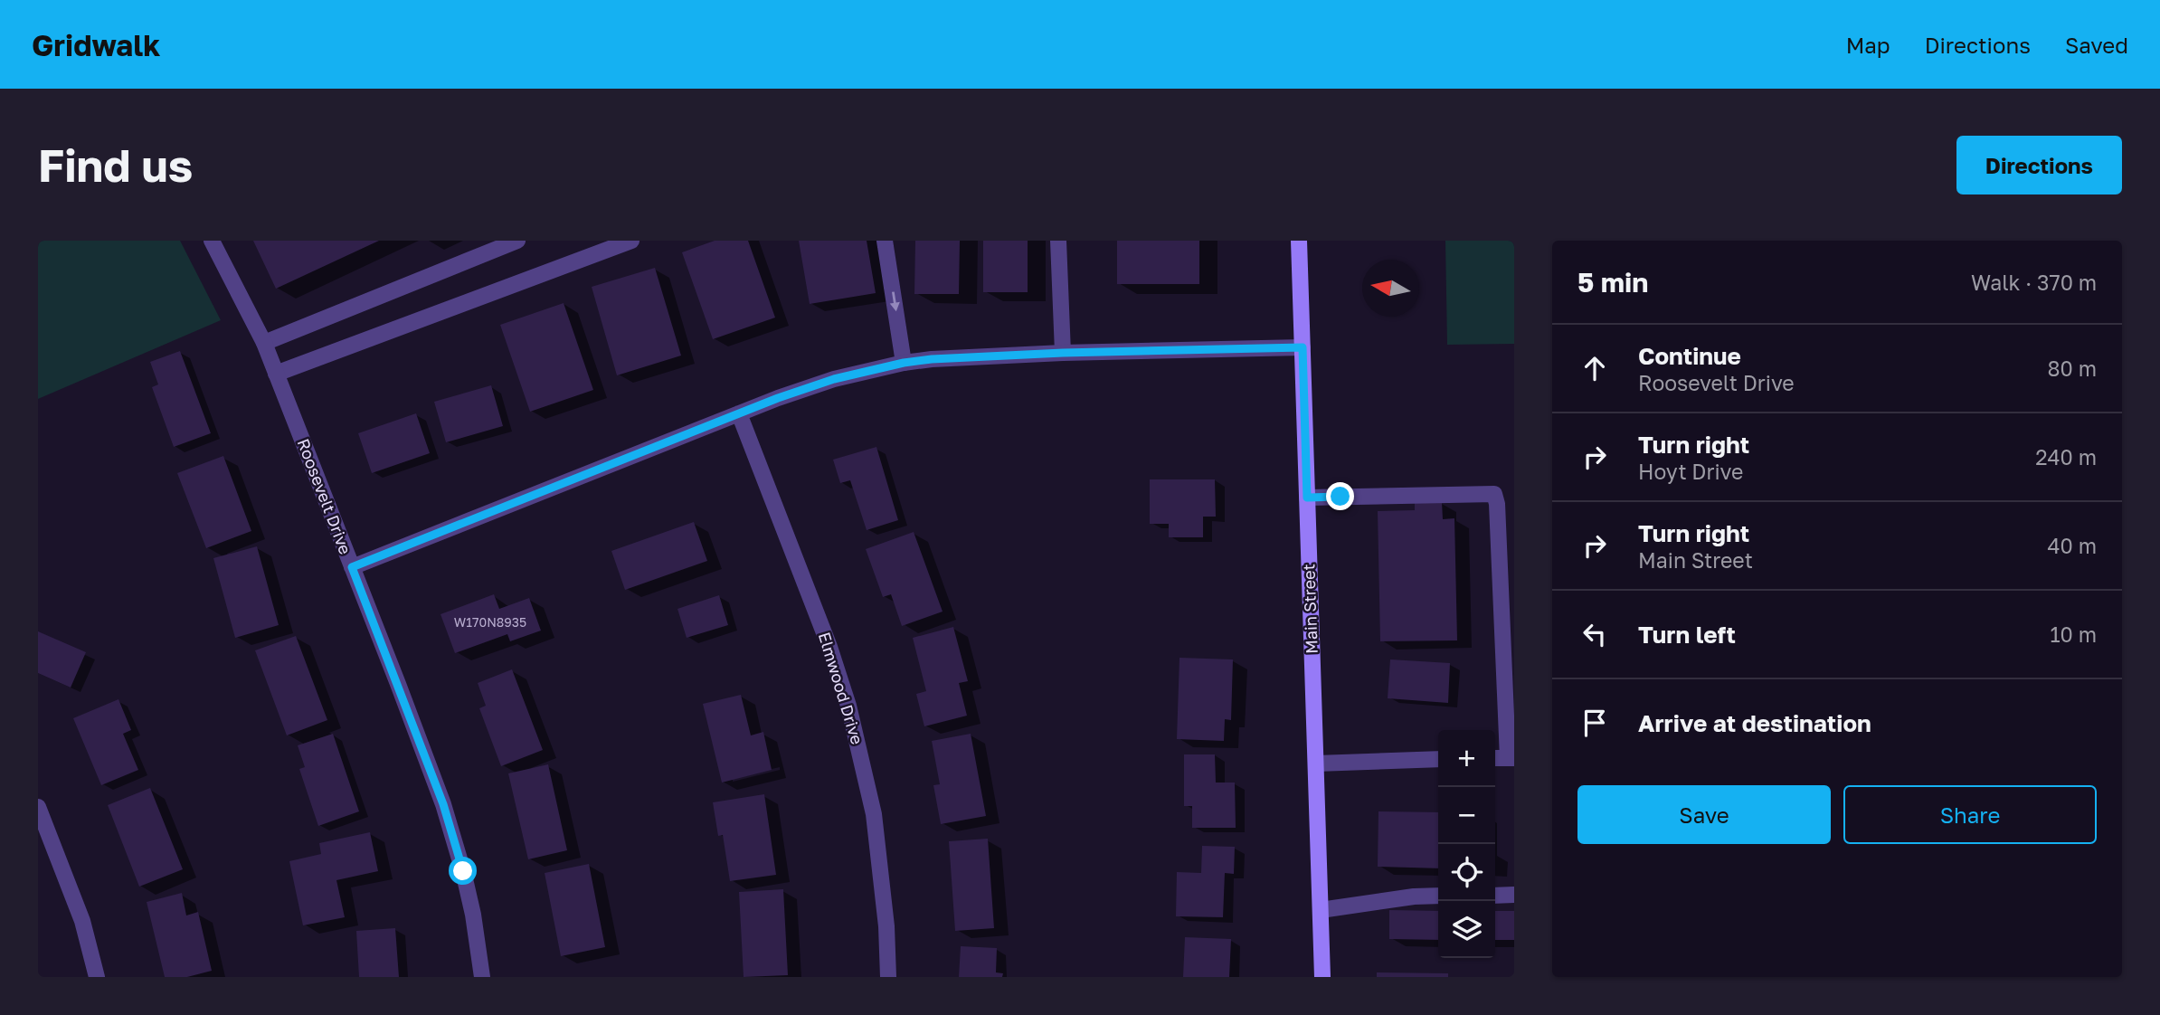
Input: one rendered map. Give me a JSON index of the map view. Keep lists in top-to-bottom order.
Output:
{
  "streets": {
    "main road": ["Main Street"],
    "street": ["Roosevelt Drive", "Elmwood Drive"]
  },
  "house_numbers": ["W170N8935"],
  "north": "left",
  "page": {
    "header": "Gridwalk",
    "nav": ["Map", "Directions", "Saved"],
    "buttons": [
      "Directions",
      ["Save", "Share"]
    ],
    "title": "Find us",
    "heading": ["5 min", "Walk · 370 m"],
    "list": [
      ["Continue", "Roosevelt Drive", "80 m"],
      ["Turn right", "Hoyt Drive", "240 m"],
      ["Turn right", "Main Street", "40 m"],
      ["Turn left", "10 m"],
      "Arrive at destination"
    ],
    "map_buttons": ["+", "−"]
  }
}
